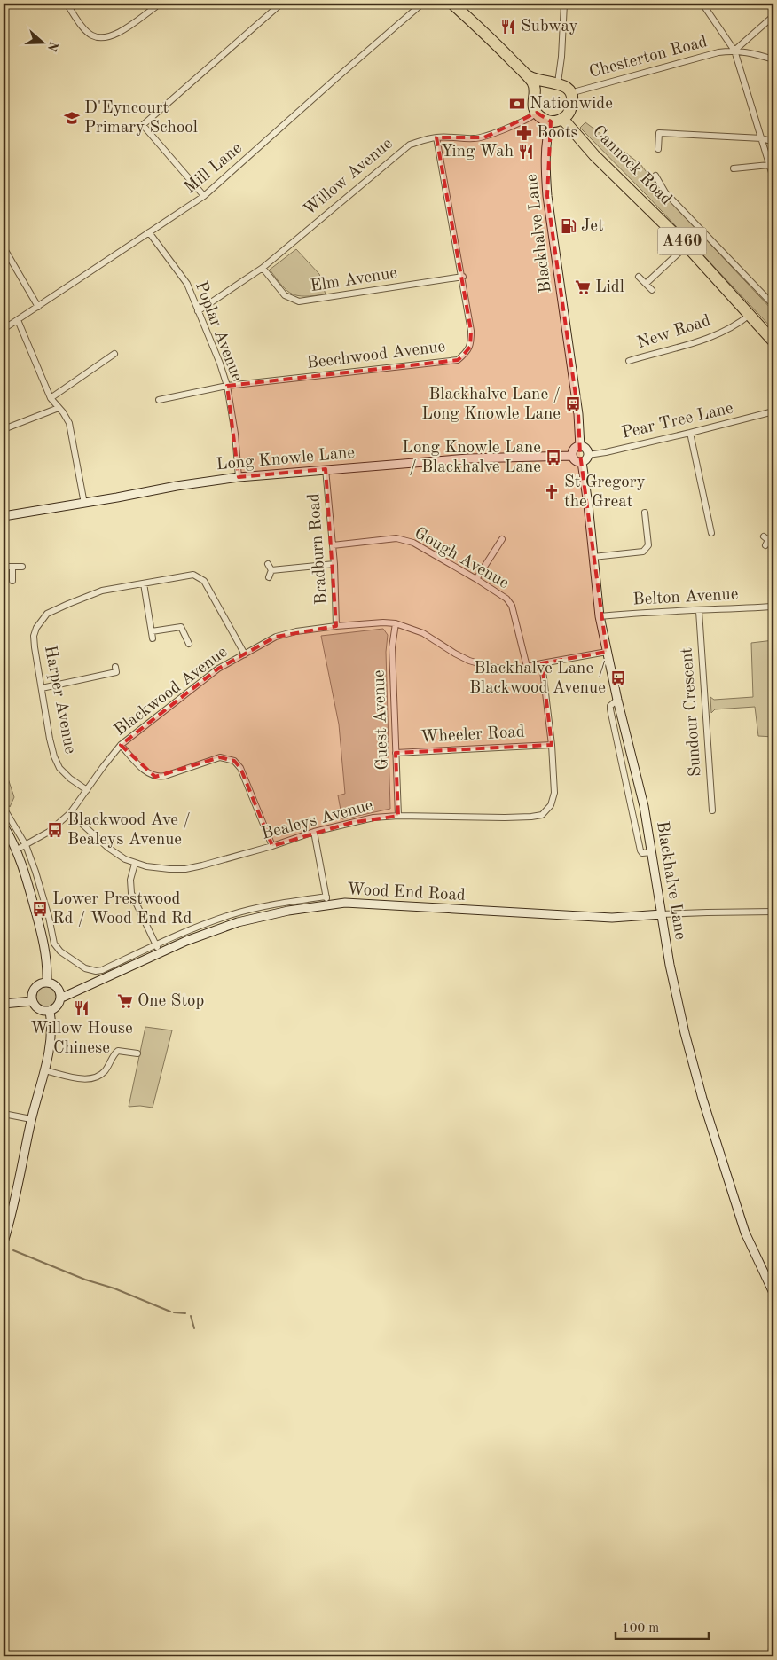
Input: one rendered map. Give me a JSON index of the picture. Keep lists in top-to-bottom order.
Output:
{
  "streets": {
    "highway": ["Cannock Road", "A460"],
    "main road": ["Blackhalve Lane", "Long Knowle Lane", "Wood End Road"],
    "street": [
      "Chesterton Road",
      "Mill Lane",
      "Willow Avenue",
      "Elm Avenue",
      "Poplar Avenue",
      "New Road",
      "Beechwood Avenue",
      "Pear Tree Lane",
      "Bradburn Road",
      "Gough Avenue",
      "Belton Avenue",
      "Blackwood Avenue",
      "Harper Avenue",
      "Sundour Crescent",
      "Guest Avenue",
      "Wheeler Road",
      "Bealeys Avenue"
    ]
  },
  "crossings": [
    ["Chesterton Road", "Cannock Road"],
    ["Chesterton Road", "Willow Avenue"],
    ["Chesterton Road", "Blackhalve Lane"],
    ["Cannock Road", "Willow Avenue"],
    ["Cannock Road", "Blackhalve Lane"],
    ["Cannock Road", "New Road"],
    ["Mill Lane", "Poplar Avenue"],
    ["Willow Avenue", "Blackhalve Lane"],
    ["Willow Avenue", "Elm Avenue"],
    ["Willow Avenue", "Poplar Avenue"],
    ["Willow Avenue", "Beechwood Avenue"],
    ["Blackhalve Lane", "Pear Tree Lane"],
    ["Blackhalve Lane", "Long Knowle Lane"],
    ["Blackhalve Lane", "Belton Avenue"],
    ["Blackhalve Lane", "Blackwood Avenue"],
    ["Blackhalve Lane", "Wood End Road"],
    ["Elm Avenue", "Beechwood Avenue"],
    ["Poplar Avenue", "Beechwood Avenue"],
    ["Poplar Avenue", "Long Knowle Lane"],
    ["Pear Tree Lane", "Long Knowle Lane"],
    ["Long Knowle Lane", "Bradburn Road"],
    ["Bradburn Road", "Gough Avenue"],
    ["Bradburn Road", "Blackwood Avenue"],
    ["Gough Avenue", "Blackwood Avenue"],
    ["Belton Avenue", "Sundour Crescent"],
    ["Blackwood Avenue", "Harper Avenue"],
    ["Blackwood Avenue", "Guest Avenue"],
    ["Blackwood Avenue", "Bealeys Avenue"],
    ["Guest Avenue", "Wheeler Road"],
    ["Guest Avenue", "Bealeys Avenue"],
    ["Wheeler Road", "Bealeys Avenue"]
  ],
  "places": {
    "restaurant": ["Subway", "Ying Wah", "Willow House Chinese"],
    "bank": ["Nationwide"],
    "school or university": ["D'Eyncourt Primary School"],
    "pharmacy": ["Boots"],
    "fuel station": ["Jet"],
    "supermarket": ["Lidl", "One Stop"],
    "bus stop": [
      "Blackhalve Lane / Long Knowle Lane",
      "Long Knowle Lane / Blackhalve Lane",
      "Blackhalve Lane / Blackwood Avenue",
      "Blackwood Ave / Bealeys Avenue",
      "Lower Prestwood Rd / Wood End Rd"
    ],
    "church": ["St Gregory the Great"]
  },
  "scale_bar": "100 m",
  "north": "right"
}
